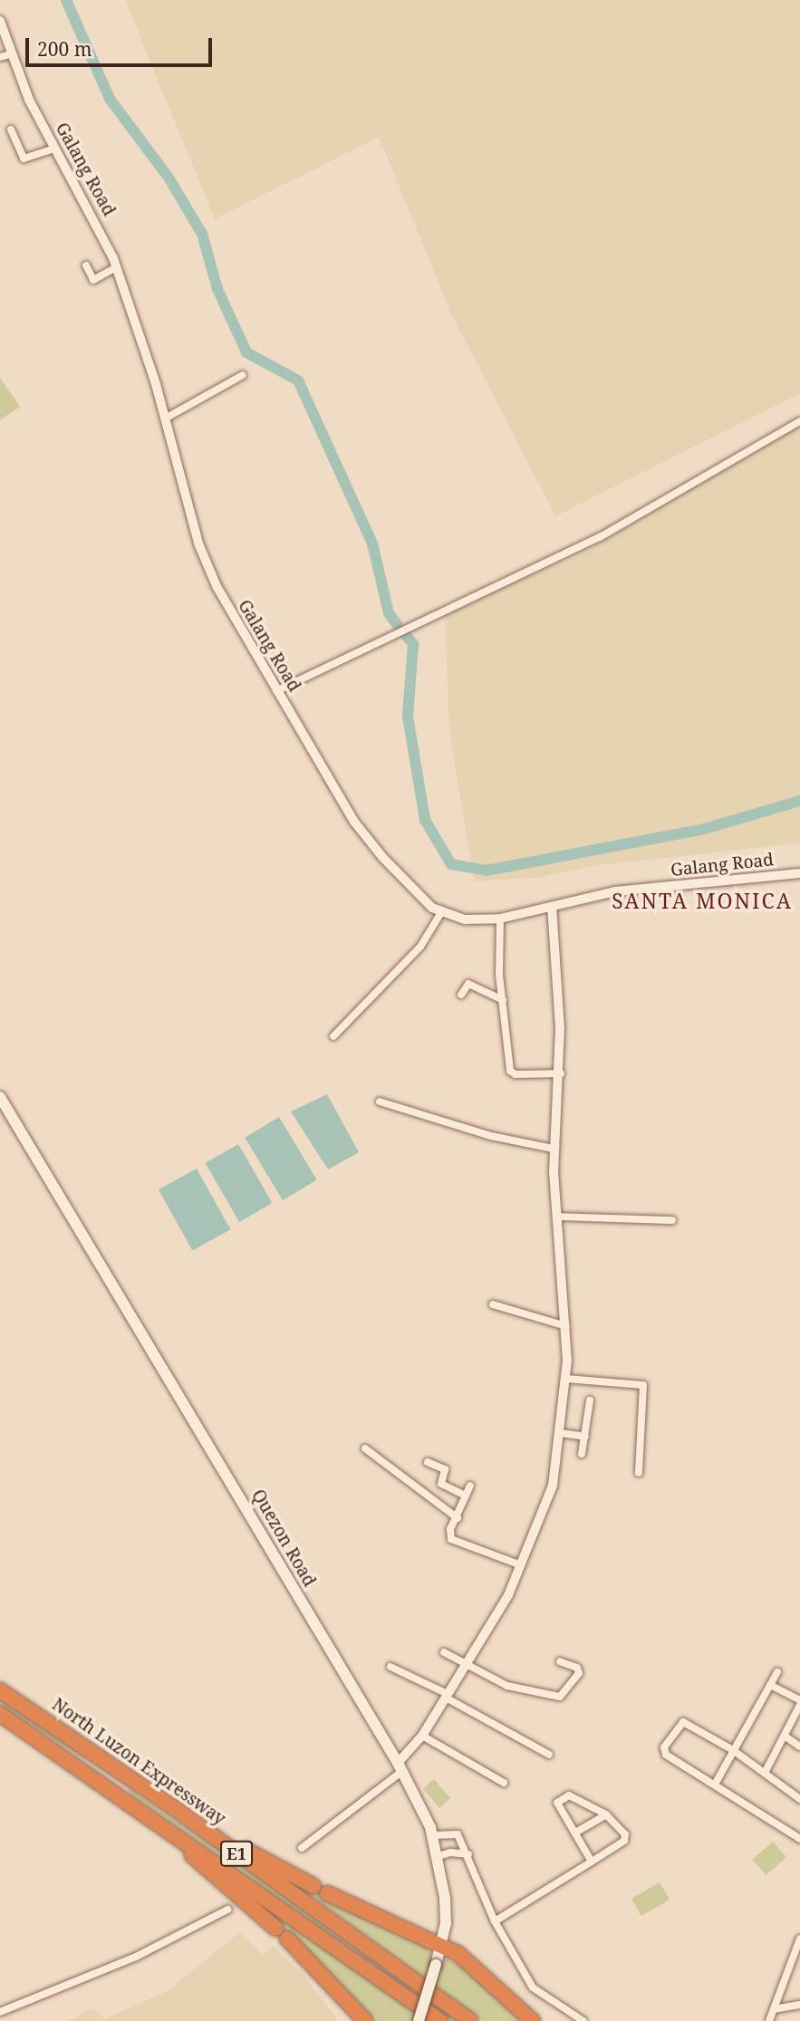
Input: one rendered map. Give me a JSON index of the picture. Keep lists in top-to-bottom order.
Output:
{
  "streets": {
    "highway": ["North Luzon Expressway", "E1"],
    "main road": ["Quezon Road"],
    "street": ["Galang Road"]
  },
  "districts": ["SANTA MONICA"],
  "scale_bar": "200 m"
}
